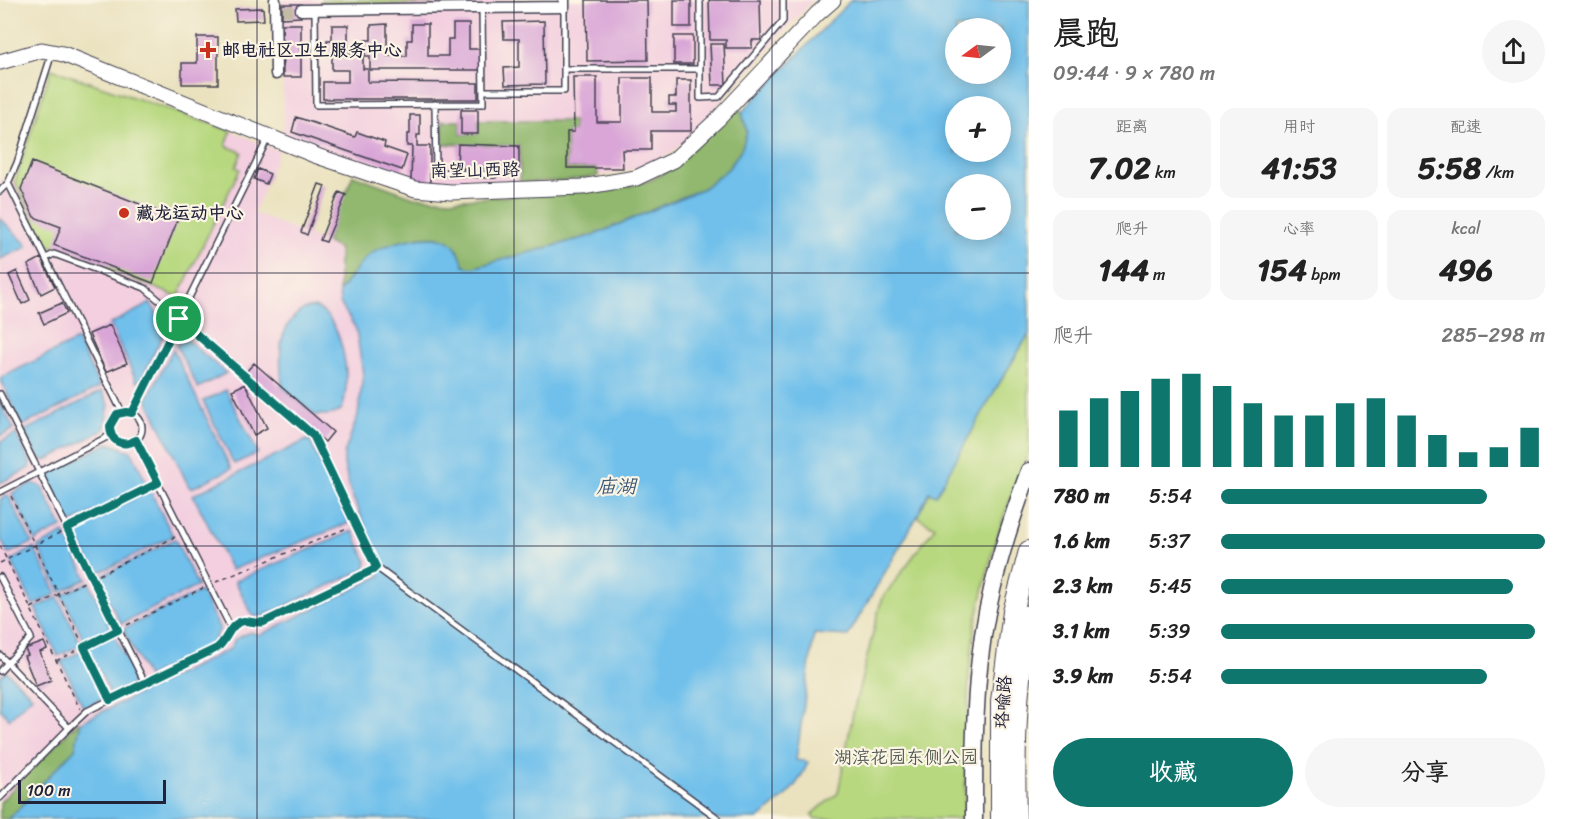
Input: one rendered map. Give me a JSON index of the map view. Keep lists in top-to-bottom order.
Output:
{
  "streets": {
    "highway": ["珞喻路"],
    "street": ["南望山西路"]
  },
  "water": ["庙湖"],
  "parks": ["湖滨花园东侧公园"],
  "places": {
    "health": ["邮电社区卫生服务中心"],
    "other": ["藏龙运动中心"]
  },
  "scale_bar": "100 m",
  "north": "left",
  "page": {
    "heading": ["晨跑", "09:44 · 9 × 780 m"],
    "map_buttons": ["+", "−"],
    "stats": [
      ["距离", "7.02 km"],
      ["用时", "41:53"],
      ["配速", "5:58 /km"],
      ["爬升", "144 m"],
      ["心率", "154 bpm"],
      ["kcal", "496"]
    ],
    "chart": ["爬升", "285–298 m"],
    "list": [
      {
        "name": "780 m",
        "note": "5:54"
      },
      {
        "name": "1.6 km",
        "note": "5:37"
      },
      {
        "name": "2.3 km",
        "note": "5:45"
      },
      {
        "name": "3.1 km",
        "note": "5:39"
      },
      {
        "name": "3.9 km",
        "note": "5:54"
      }
    ],
    "buttons": ["收藏", "分享"],
    "scale": "100 m"
  }
}
